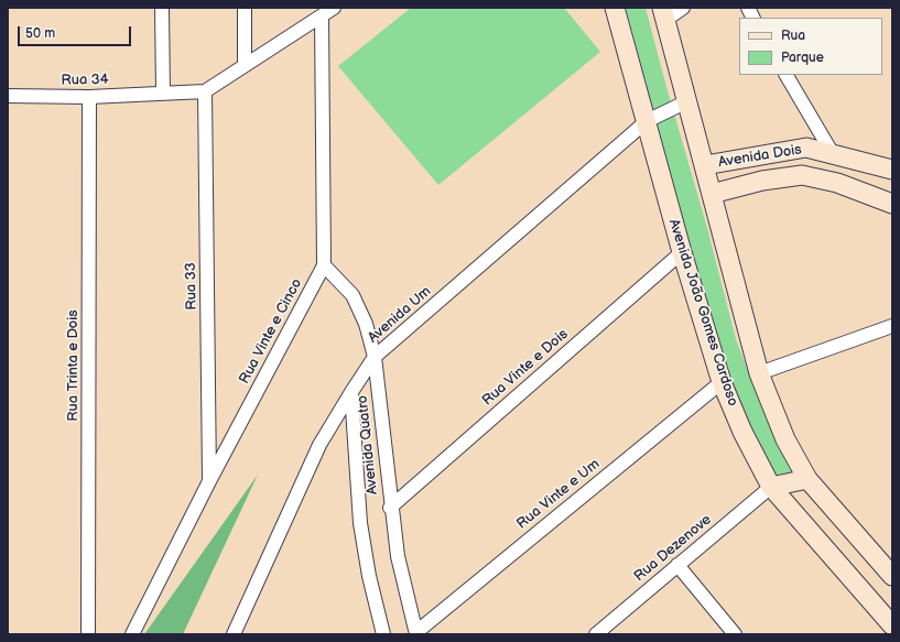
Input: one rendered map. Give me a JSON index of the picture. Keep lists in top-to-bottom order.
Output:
{
  "streets": {
    "main road": ["Avenida Dois", "Avenida João Gomes Cardoso"],
    "street": [
      "Rua 34",
      "Rua 33",
      "Avenida Um",
      "Rua Vinte e Cinco",
      "Rua Trinta e Dois",
      "Rua Vinte e Dois",
      "Avenida Quatro",
      "Rua Vinte e Um",
      "Rua Dezenove"
    ]
  },
  "crossings": [
    ["Rua 34", "Rua 33"],
    ["Rua 34", "Rua Trinta e Dois"],
    ["Rua 33", "Rua Vinte e Cinco"],
    ["Avenida João Gomes Cardoso", "Avenida Um"],
    ["Avenida João Gomes Cardoso", "Rua Vinte e Dois"],
    ["Avenida João Gomes Cardoso", "Rua Vinte e Um"],
    ["Avenida João Gomes Cardoso", "Rua Dezenove"],
    ["Avenida Um", "Avenida Quatro"],
    ["Rua Vinte e Cinco", "Avenida Quatro"],
    ["Rua Vinte e Dois", "Avenida Quatro"],
    ["Avenida Quatro", "Rua Vinte e Um"]
  ],
  "legend": ["Rua", "Parque"],
  "scale_bar": "50 m"
}
